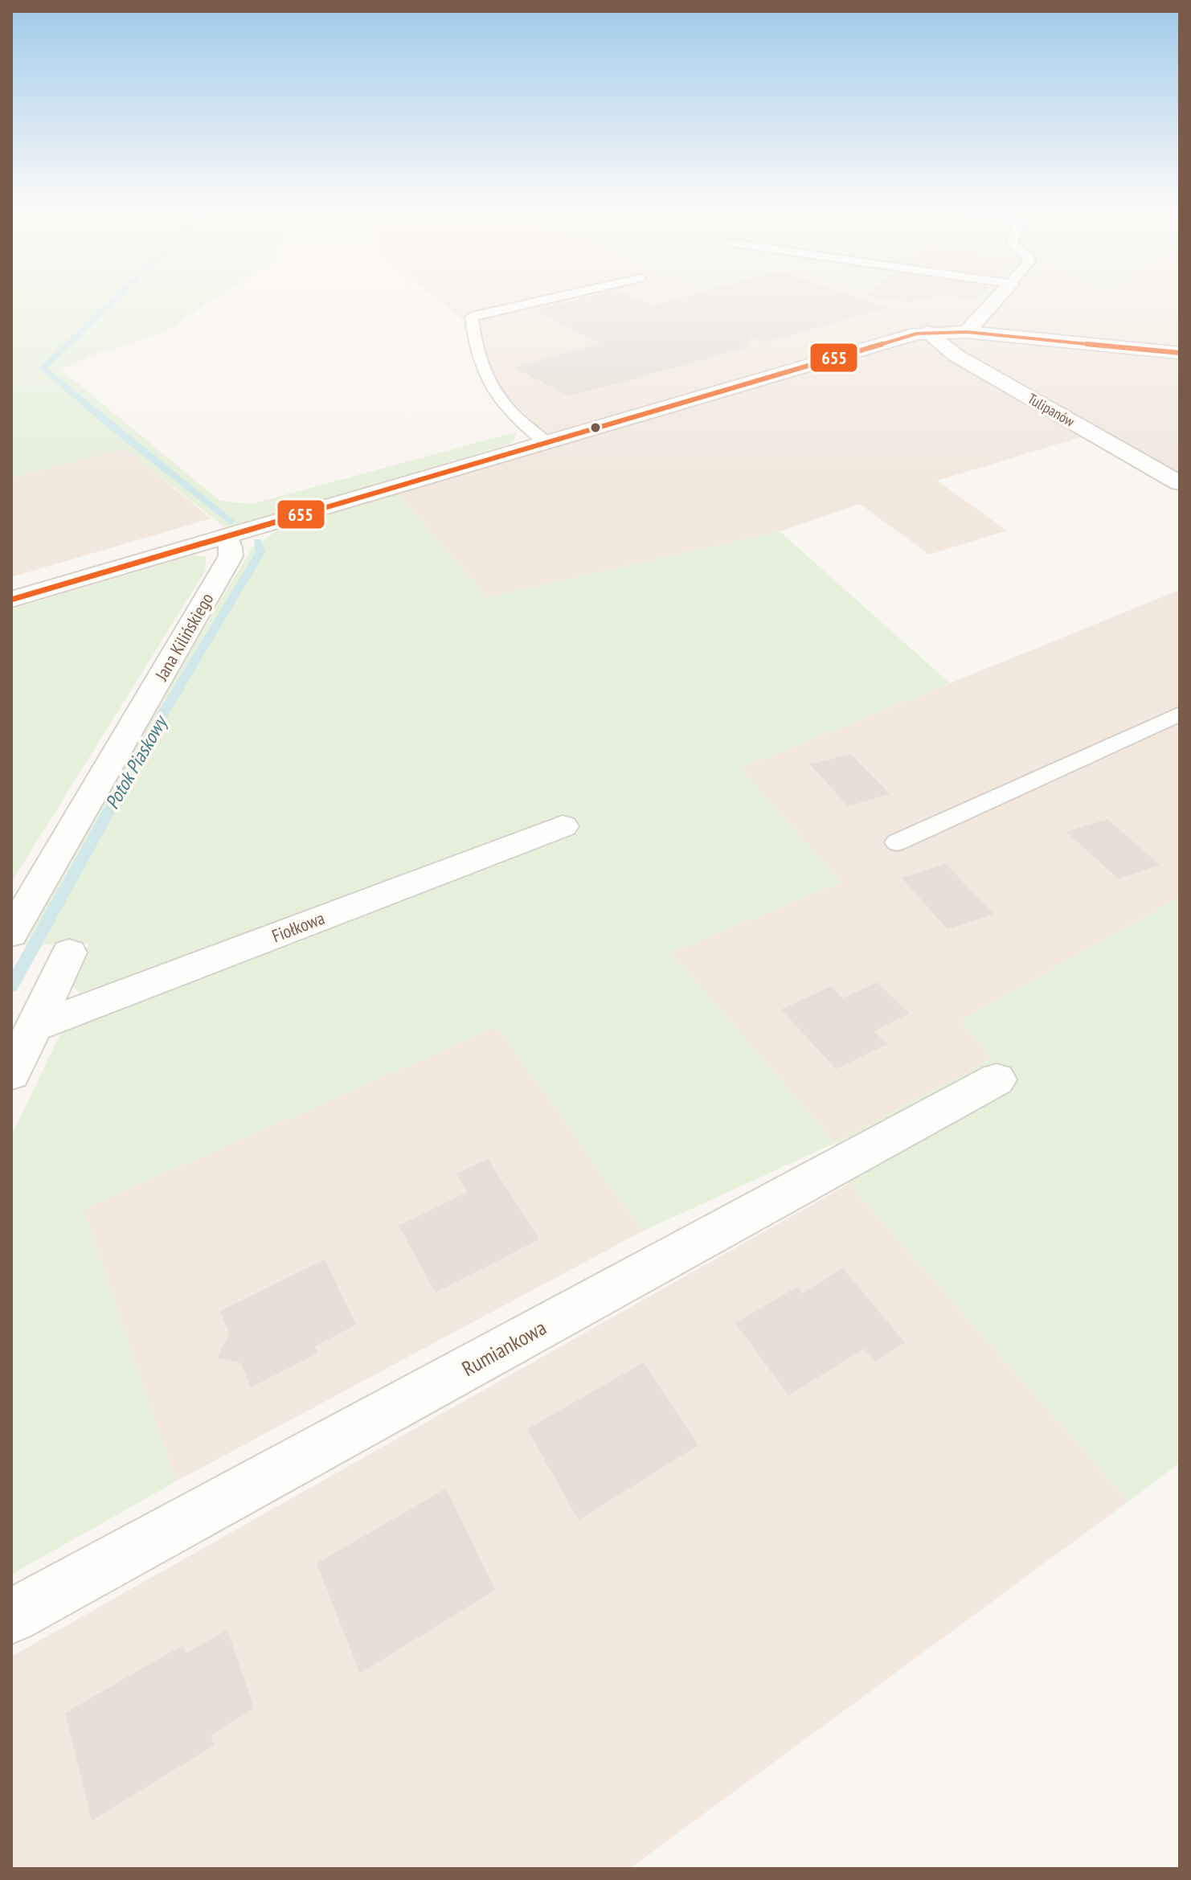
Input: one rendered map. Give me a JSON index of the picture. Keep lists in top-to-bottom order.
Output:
{
  "streets": {
    "street": [
      "Tulipanów",
      "Jana Kilińskiego",
      "Fiołkowa",
      "Rumiankowa"
    ]
  },
  "water": ["Potok Piaskowy"],
  "lines": ["transit line 655"]
}
